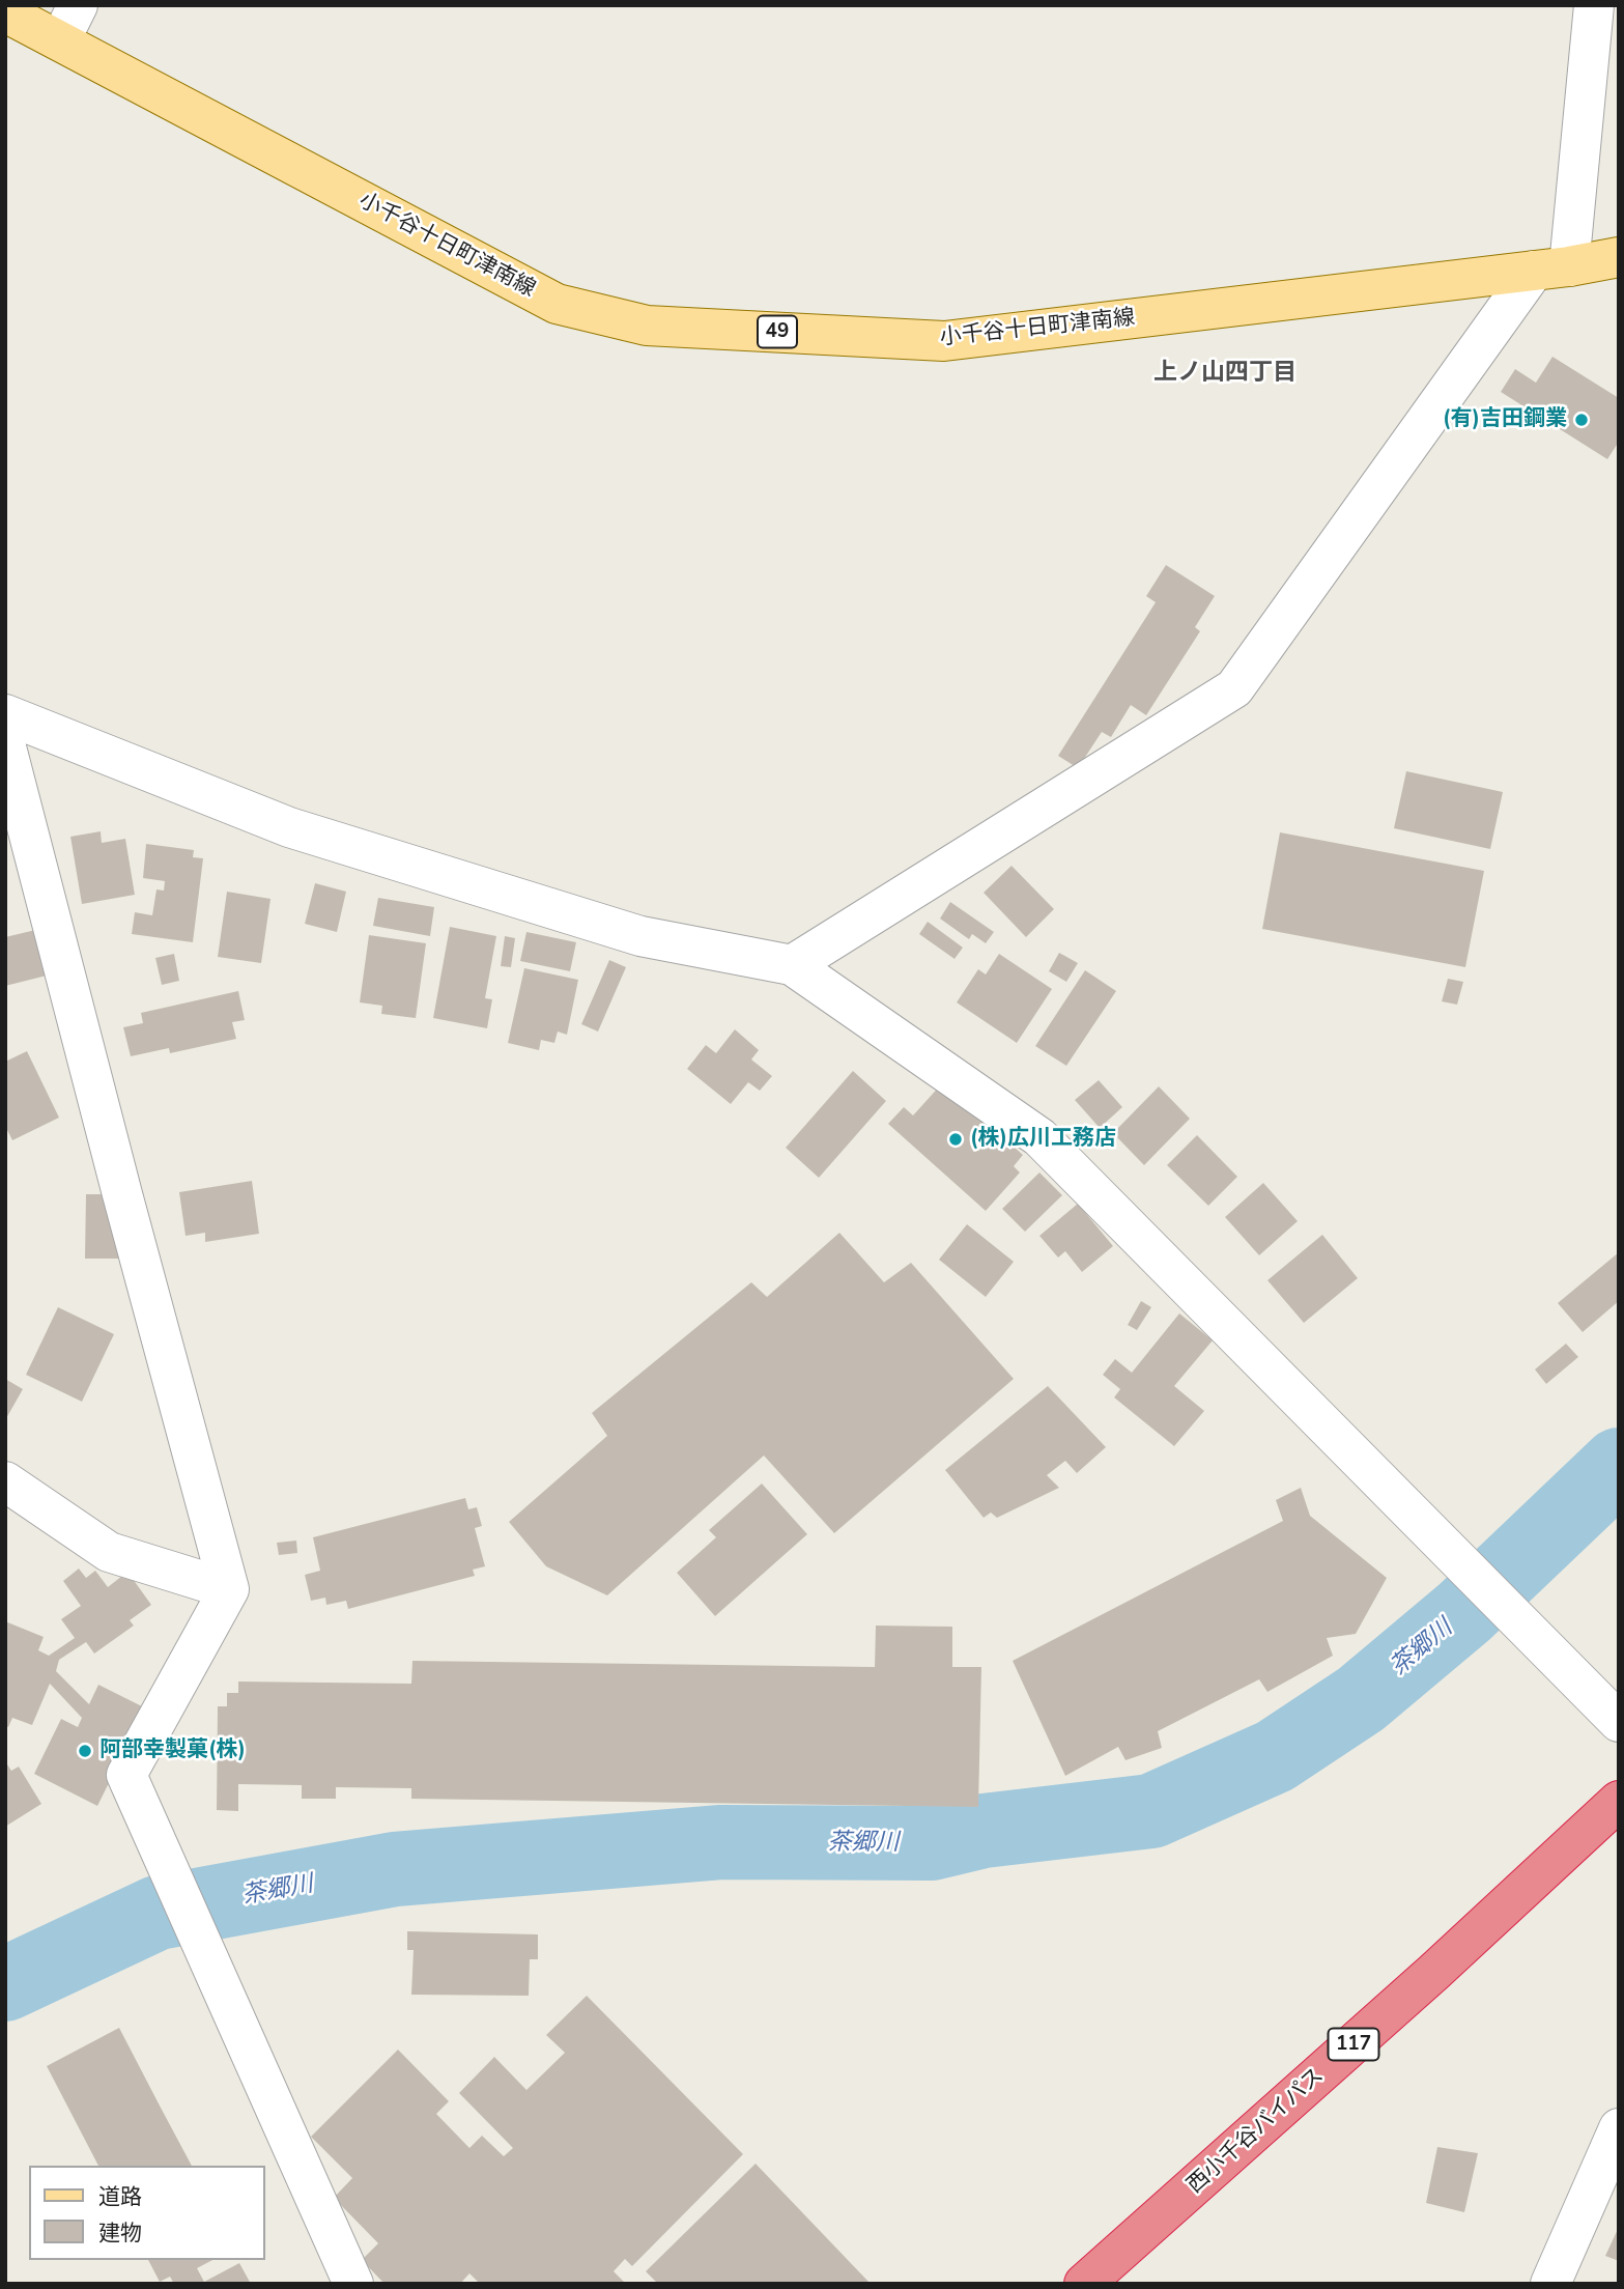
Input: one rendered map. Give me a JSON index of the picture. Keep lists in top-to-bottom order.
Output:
{
  "streets": {
    "highway": ["117", "西小千谷バイパス"],
    "main road": ["小千谷十日町津南線", "49"]
  },
  "districts": ["上ノ山四丁目"],
  "water": ["茶郷川"],
  "places": ["(有)吉田鋼業", "(株)広川工務店", "阿部幸製菓(株)"],
  "legend": ["道路", "建物"]
}
